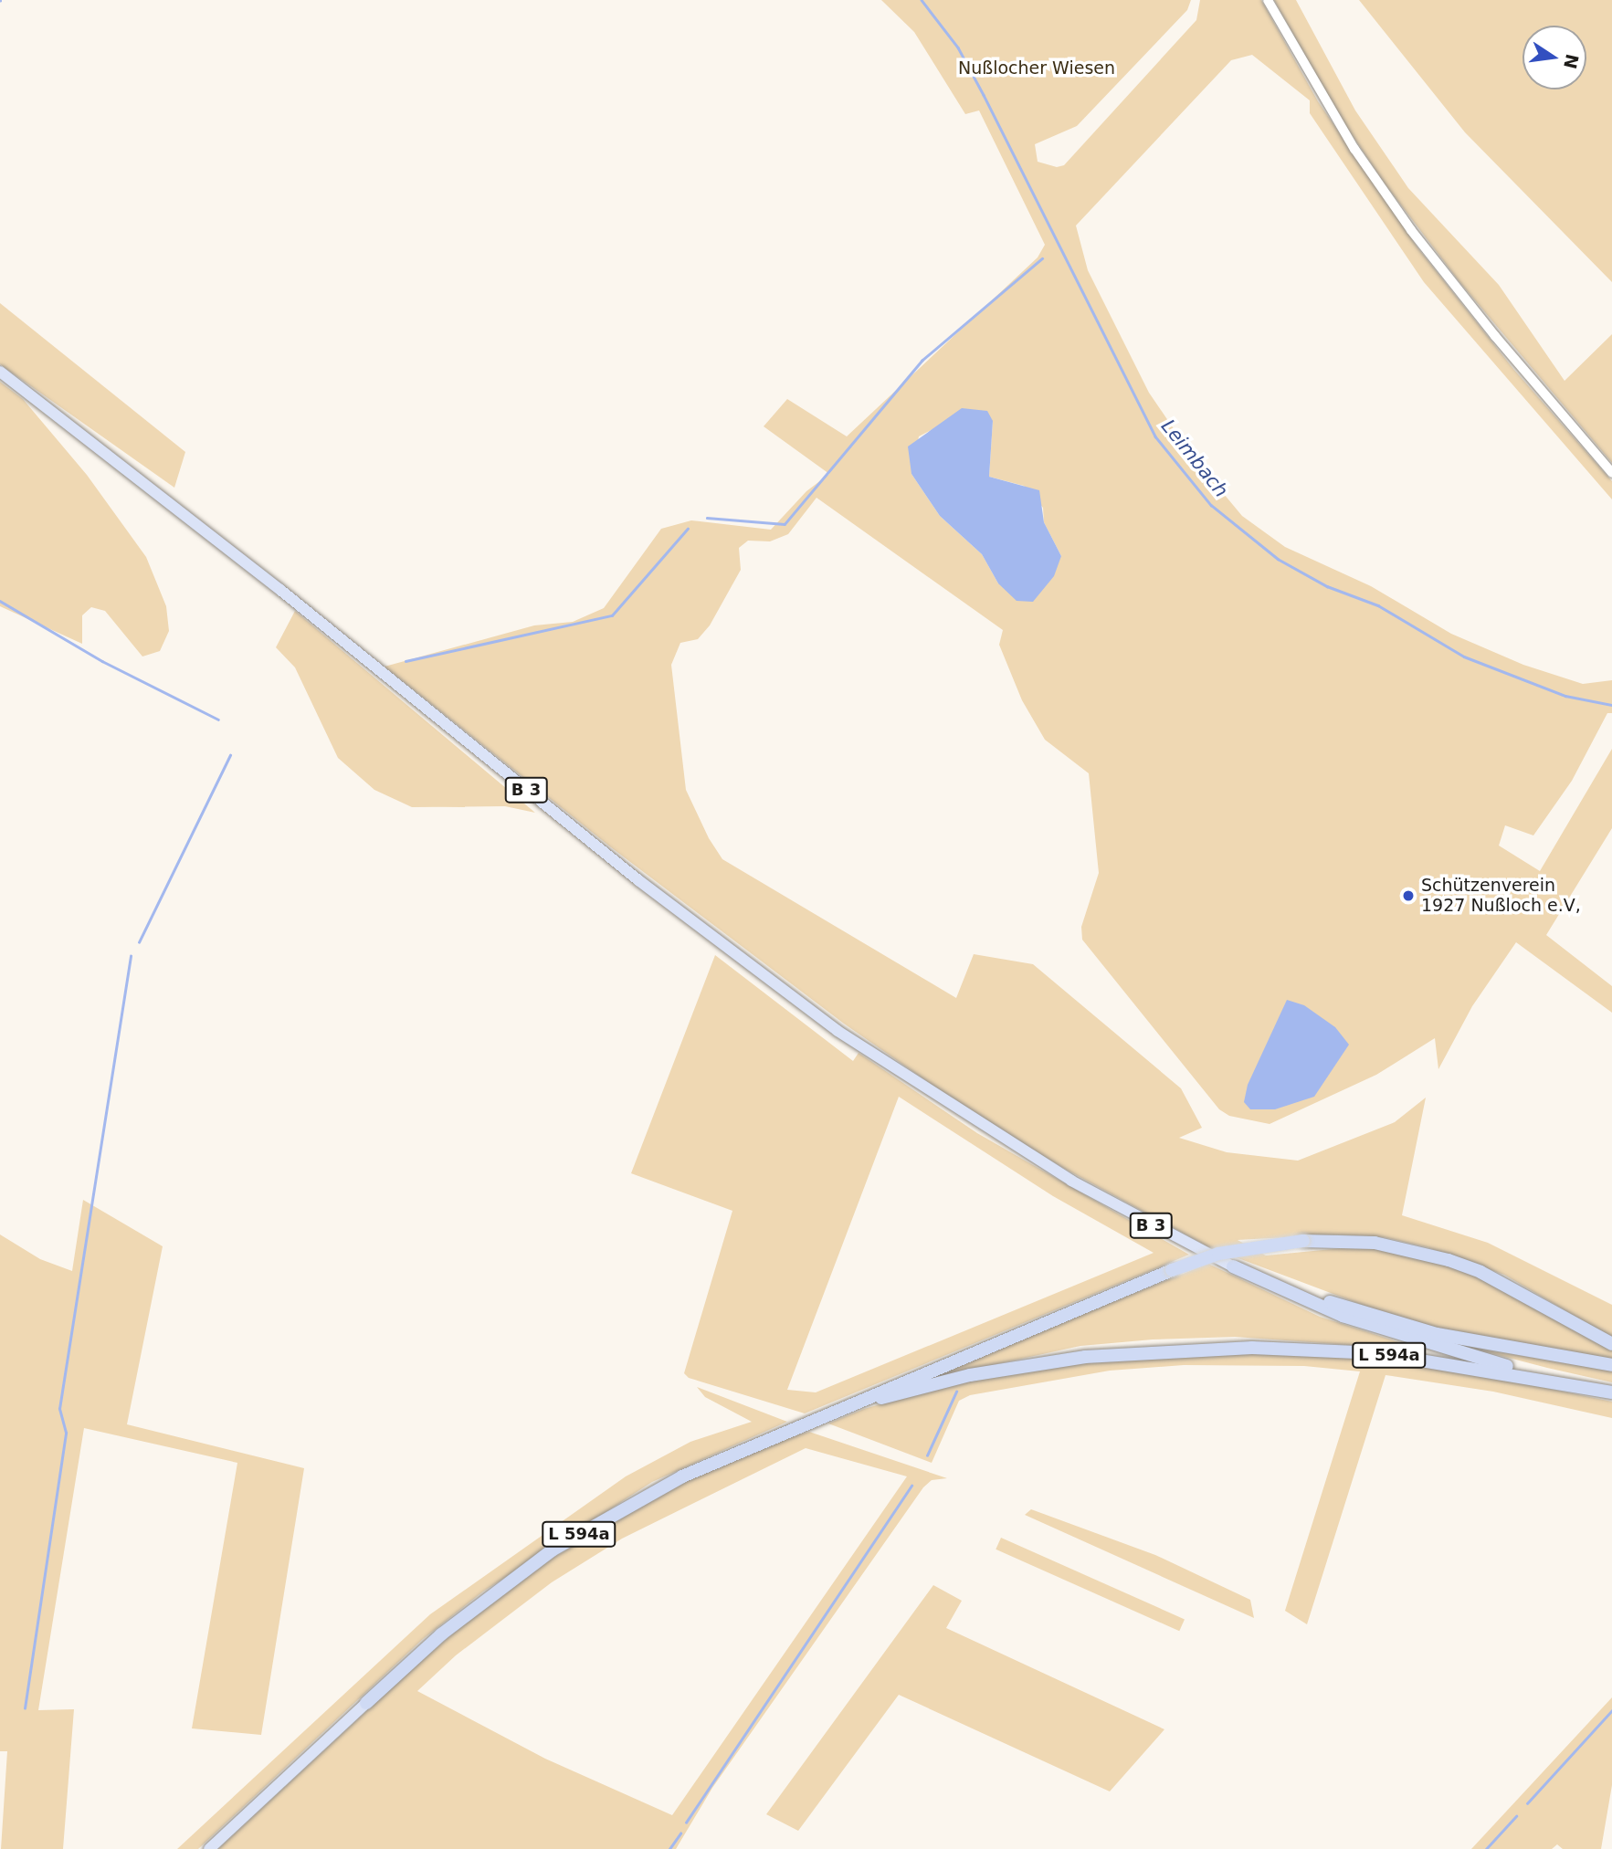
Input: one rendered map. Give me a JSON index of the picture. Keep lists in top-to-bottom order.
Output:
{
  "streets": {
    "highway": ["B 3", "L 594a"]
  },
  "crossings": [
    ["B 3", "L 594a"]
  ],
  "water": ["Leimbach"],
  "parks": ["Nußlocher Wiesen"],
  "places": ["Schützenverein 1927 Nußloch e.V,"],
  "north": "right"
}
